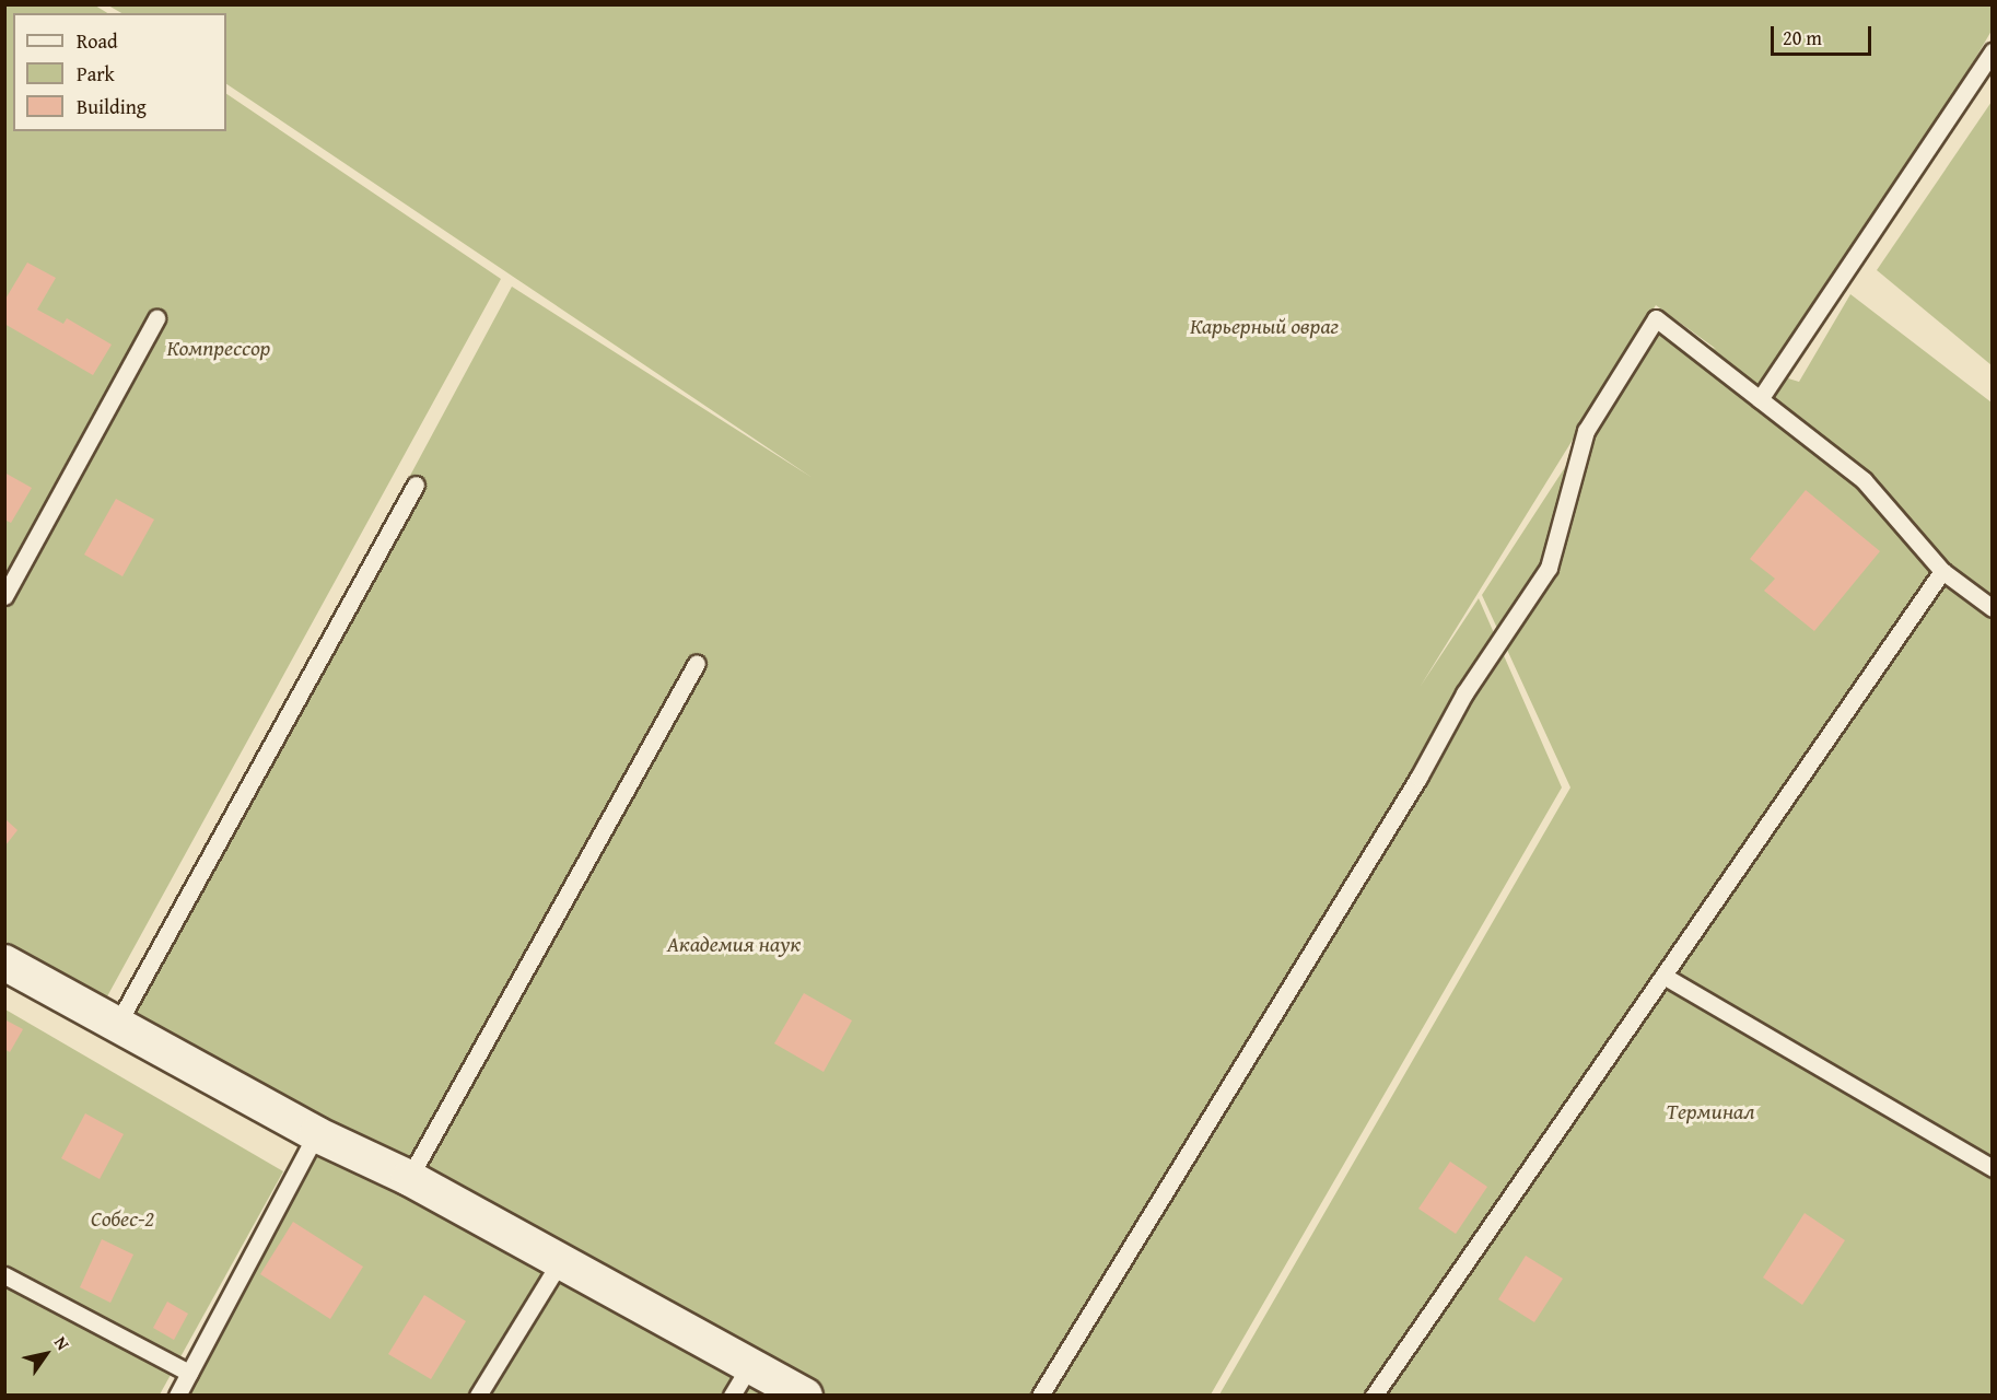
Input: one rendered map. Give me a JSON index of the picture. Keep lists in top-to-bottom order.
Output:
{
  "parks": [
    "Карьерный овраг",
    "Компрессор",
    "Академия наук",
    "Терминал",
    "Собес-2"
  ],
  "legend": ["Road", "Park", "Building"],
  "scale_bar": "20 m",
  "north": "top right"
}
